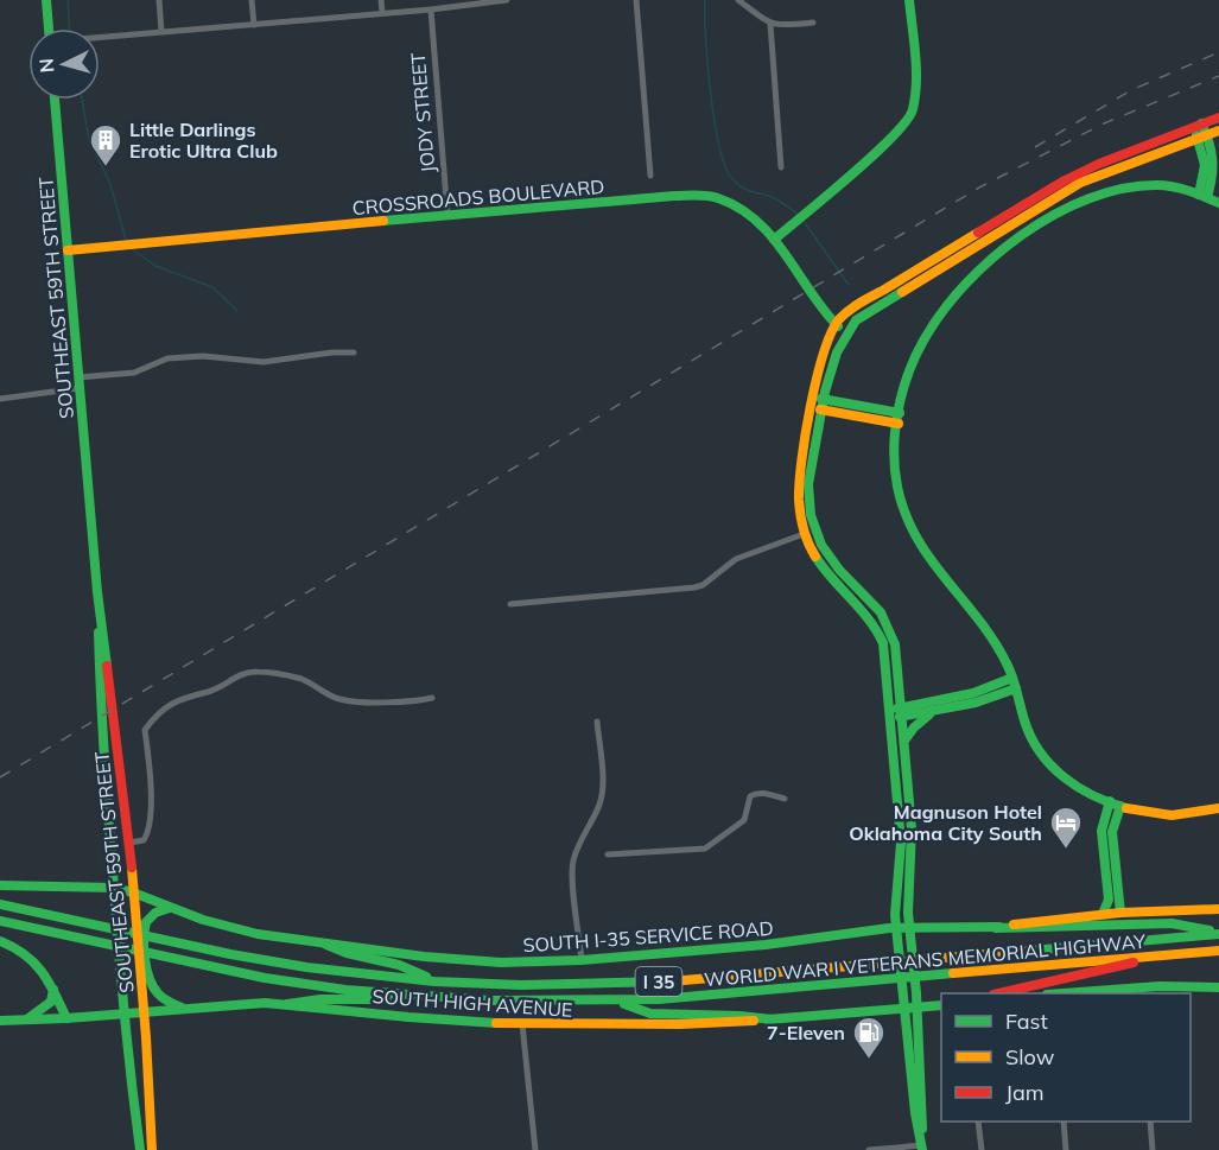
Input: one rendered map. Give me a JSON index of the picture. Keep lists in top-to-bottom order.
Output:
{
  "streets": {
    "main road": [
      "CROSSROADS BOULEVARD",
      "SOUTHEAST 59TH STREET",
      "SOUTH I-35 SERVICE ROAD",
      "WORLD WAR I VETERANS MEMORIAL HIGHWAY",
      "I 35",
      "SOUTH HIGH AVENUE"
    ],
    "street": ["JODY STREET"]
  },
  "crossings": [
    ["JODY STREET", "CROSSROADS BOULEVARD"],
    ["CROSSROADS BOULEVARD", "SOUTHEAST 59TH STREET"],
    ["SOUTHEAST 59TH STREET", "SOUTH I-35 SERVICE ROAD"],
    ["SOUTHEAST 59TH STREET", "SOUTH HIGH AVENUE"]
  ],
  "places": {
    "building": ["Little Darlings Erotic Ultra Club"],
    "hotel": ["Magnuson Hotel Oklahoma City South"],
    "fuel station": ["7-Eleven"]
  },
  "legend": ["Fast", "Slow", "Jam"],
  "north": "left"
}
